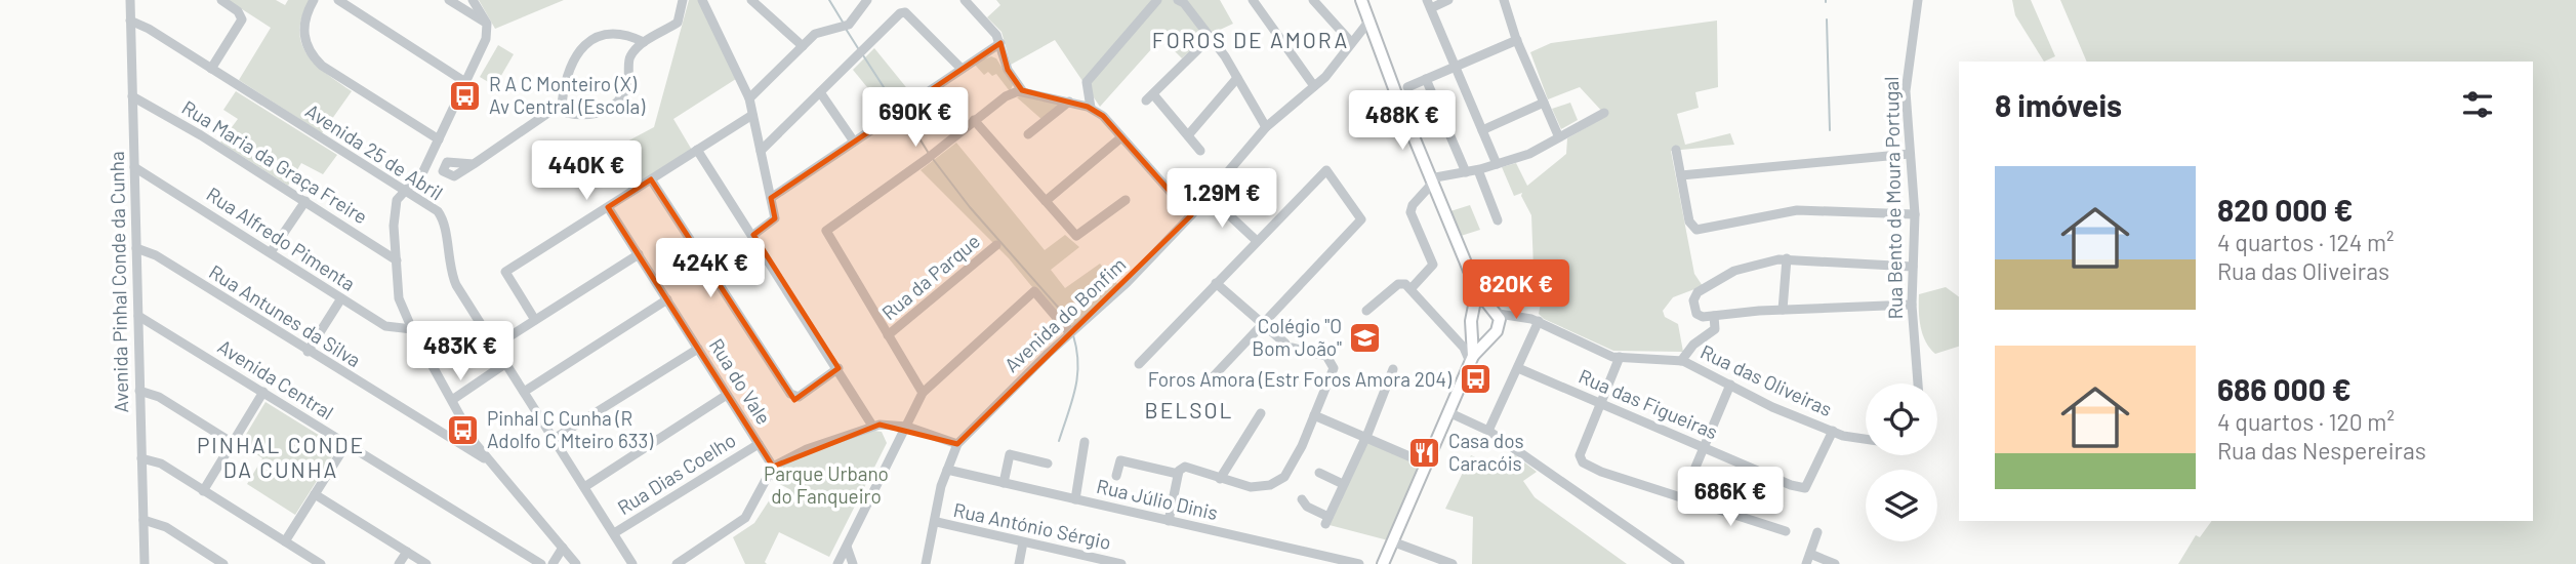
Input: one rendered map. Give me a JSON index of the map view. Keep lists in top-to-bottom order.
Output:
{
  "streets": {
    "street": [
      "Avenida 25 de Abril",
      "Rua Maria da Graça Freire",
      "Rua Bento de Moura Portugal",
      "Rua Alfredo Pimenta",
      "Rua da Parque",
      "Avenida Pinhal Conde da Cunha",
      "Avenida do Bonfim",
      "Rua Antunes da Silva",
      "Avenida Central",
      "Rua das Oliveiras",
      "Rua do Vale",
      "Rua das Figueiras",
      "Rua Dias Coelho",
      "Rua Júlio Dinis",
      "Rua António Sérgio"
    ]
  },
  "crossings": [
    ["Avenida 25 de Abril", "Avenida Pinhal Conde da Cunha"],
    ["Avenida 25 de Abril", "Rua Dias Coelho"],
    ["Rua Maria da Graça Freire", "Avenida Pinhal Conde da Cunha"],
    ["Rua Alfredo Pimenta", "Avenida Pinhal Conde da Cunha"],
    ["Avenida Pinhal Conde da Cunha", "Rua Antunes da Silva"],
    ["Avenida Pinhal Conde da Cunha", "Avenida Central"],
    ["Rua das Oliveiras", "Rua das Figueiras"],
    ["Rua do Vale", "Rua Dias Coelho"]
  ],
  "districts": ["FOROS DE AMORA", "BELSOL", "PINHAL CONDE DA CUNHA"],
  "parks": ["Parque Urbano do Fanqueiro"],
  "places": {
    "bus stop": ["R A C Monteiro (X) Av Central (Escola)", "Foros Amora (Estr Foros Amora 204)", "Pinhal C Cunha (R Adolfo C Mteiro 633)"],
    "school or university": ["Colégio \"O Bom João\""],
    "restaurant": ["Casa dos Caracóis"]
  },
  "page": {
    "heading": "8 imóveis",
    "price": [
      "690K €",
      "488K €",
      "440K €",
      "1.29M €",
      "424K €",
      "820K €",
      "483K €",
      "686K €"
    ],
    "list": [
      {
        "name": "820 000 €",
        "note": "4 quartos · 124 m² · Rua das Oliveiras"
      },
      {
        "name": "686 000 €",
        "note": "4 quartos · 120 m² · Rua das Nespereiras"
      }
    ]
  }
}
